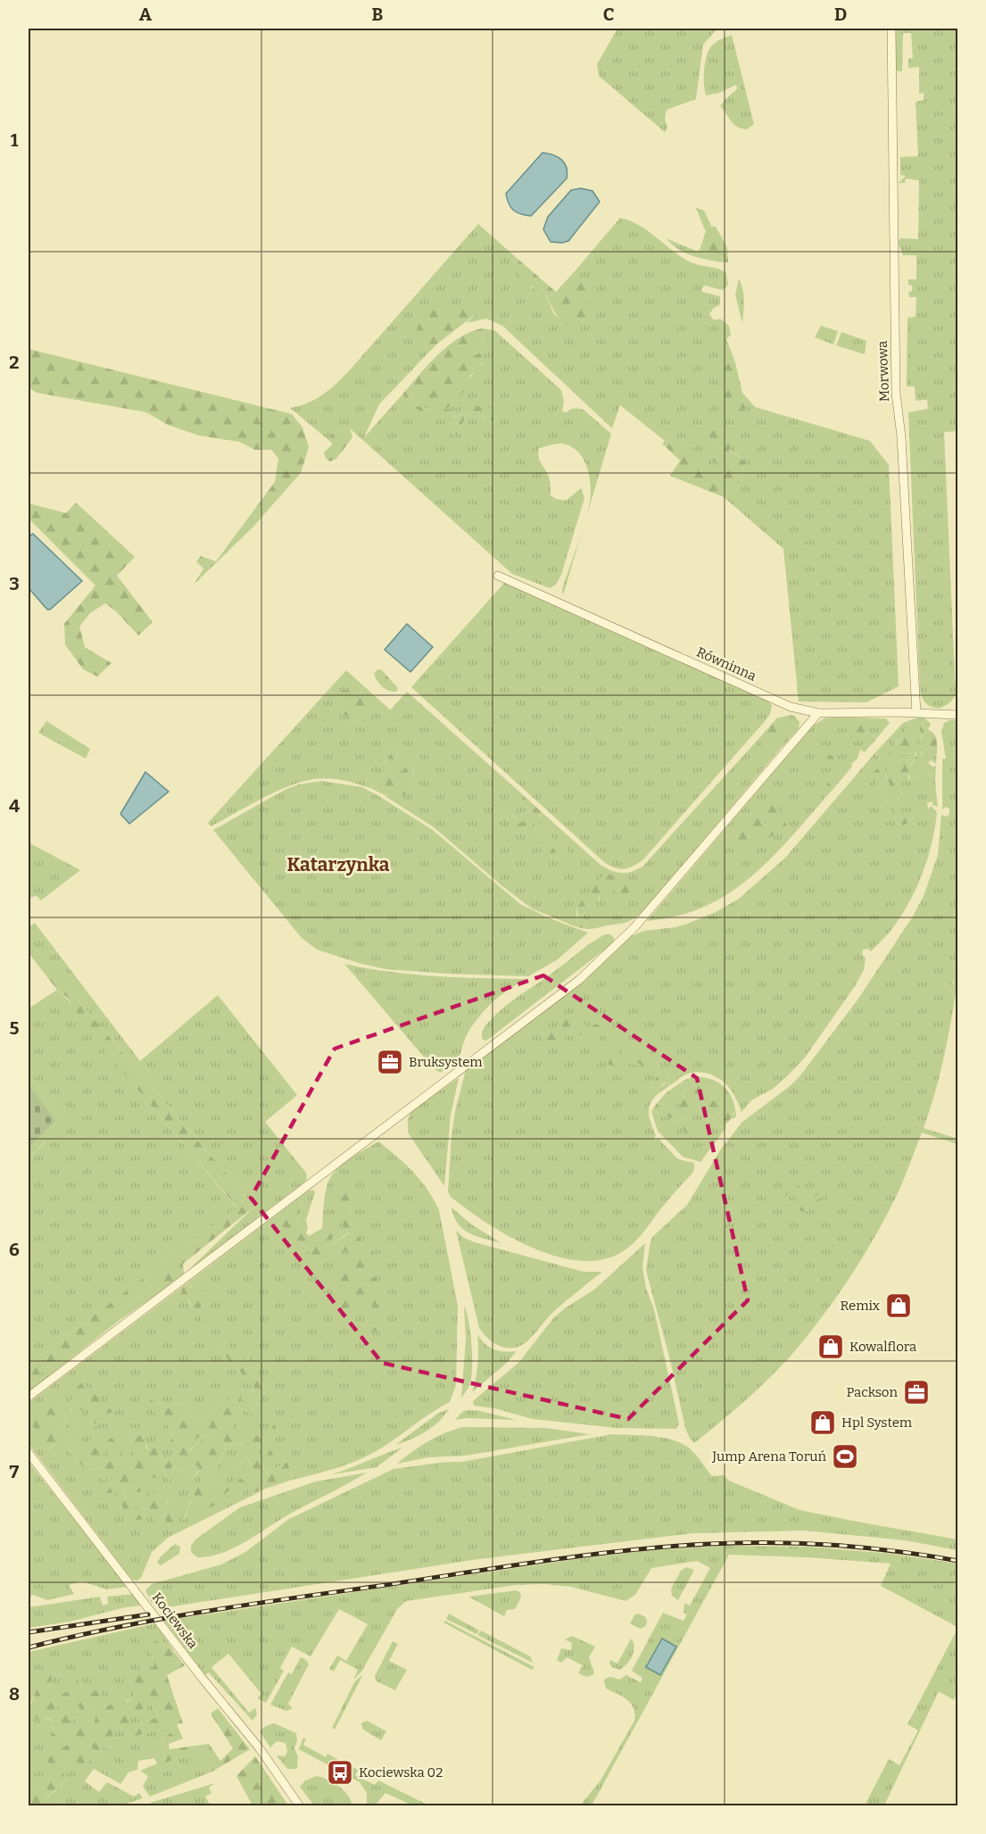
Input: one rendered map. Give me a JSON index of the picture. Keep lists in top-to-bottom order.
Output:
{
  "streets": {
    "street": ["Morwowa", "Równinna", "Kociewska"]
  },
  "crossings": [
    ["Morwowa", "Równinna"]
  ],
  "districts": ["Katarzynka"],
  "places": {
    "office": ["Bruksystem", "Packson"],
    "shop": ["Remix", "Kowalflora", "Hpl System"],
    "sports": ["Jump Arena Toruń"],
    "bus stop": ["Kociewska 02"]
  },
  "grid": {
    "columns": [
      "A",
      "B",
      "C",
      "D"
    ],
    "rows": [
      "1",
      "2",
      "3",
      "4",
      "5",
      "6",
      "7",
      "8"
    ]
  }
}
